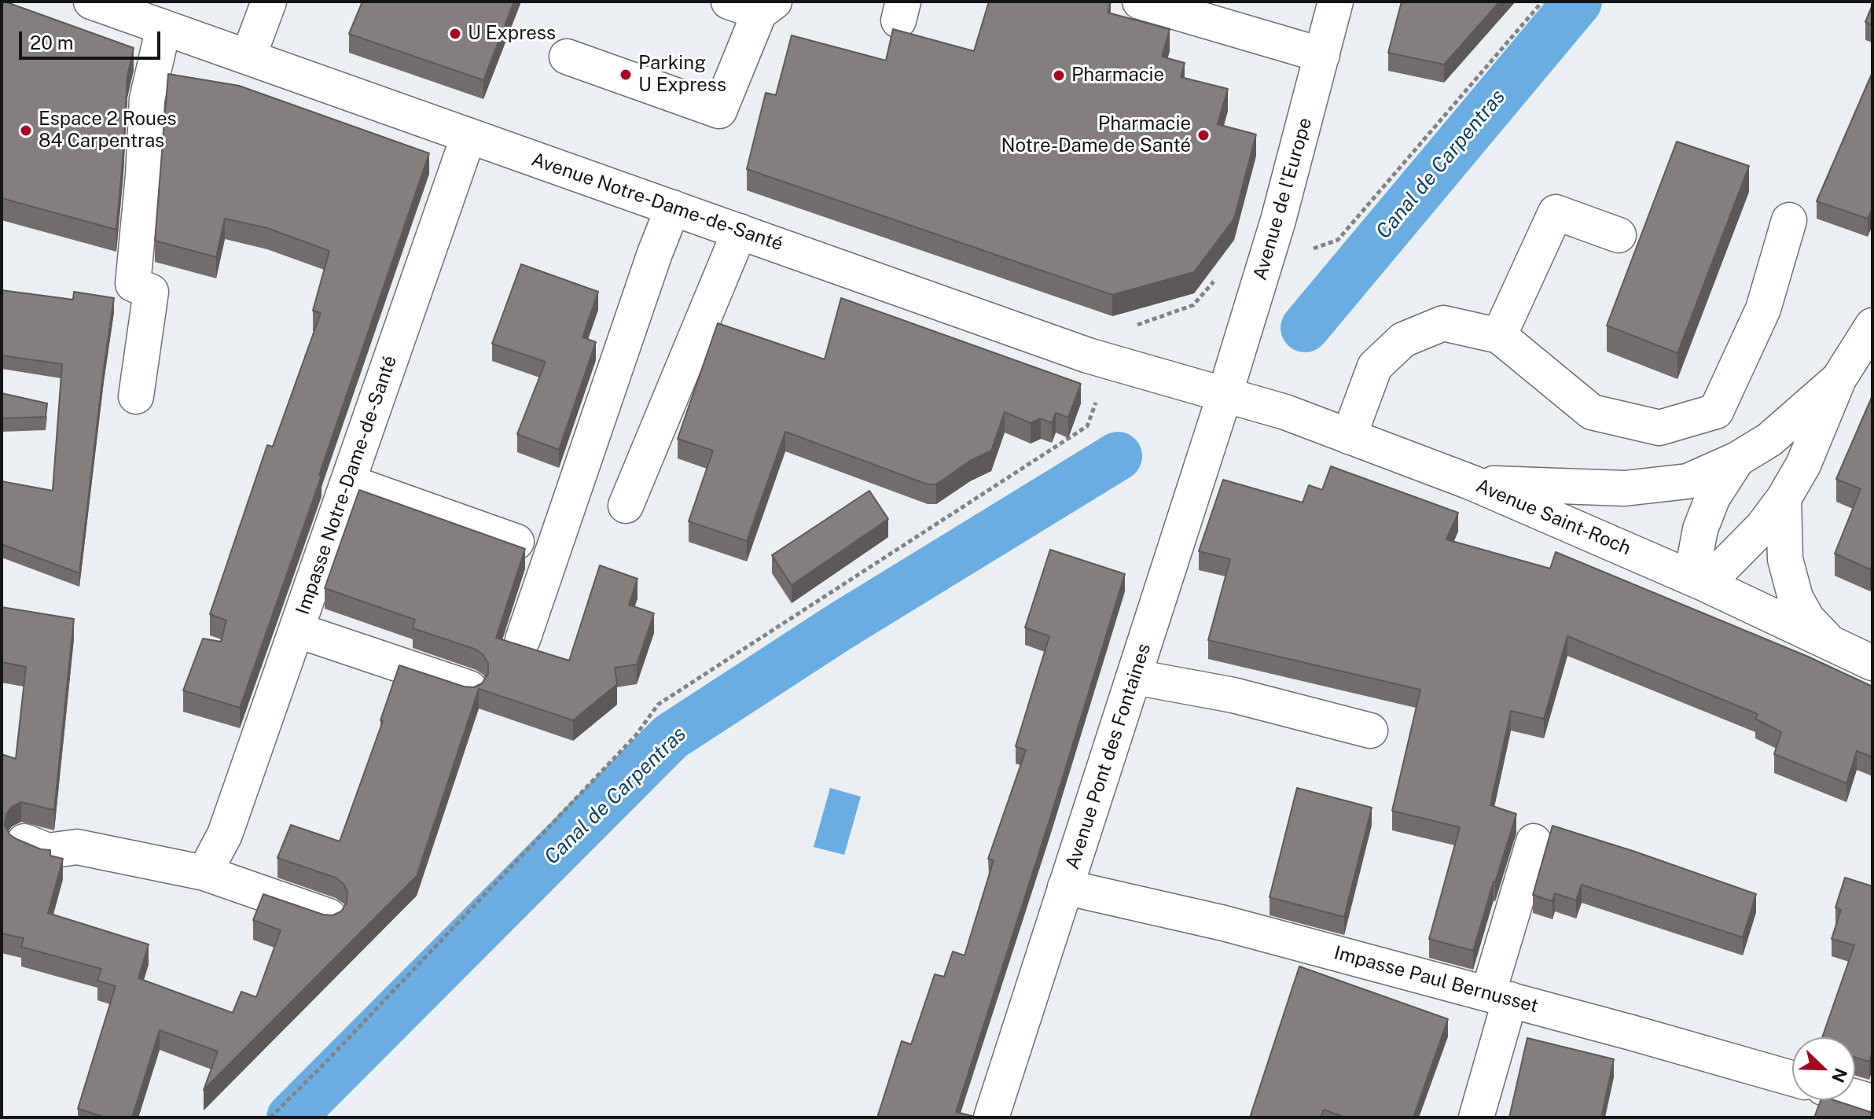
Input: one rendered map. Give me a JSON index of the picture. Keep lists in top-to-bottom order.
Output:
{
  "streets": {
    "main road": [
      "Avenue de l'Europe",
      "Avenue Notre-Dame-de-Santé",
      "Impasse Notre-Dame-de-Santé",
      "Avenue Saint-Roch",
      "Avenue Pont des Fontaines",
      "Impasse Paul Bernusset"
    ]
  },
  "crossings": [
    ["Avenue de l'Europe", "Avenue Notre-Dame-de-Santé"],
    ["Avenue de l'Europe", "Avenue Saint-Roch"],
    ["Avenue de l'Europe", "Avenue Pont des Fontaines"],
    ["Avenue Notre-Dame-de-Santé", "Impasse Notre-Dame-de-Santé"],
    ["Avenue Notre-Dame-de-Santé", "Avenue Saint-Roch"],
    ["Avenue Notre-Dame-de-Santé", "Avenue Pont des Fontaines"],
    ["Avenue Saint-Roch", "Avenue Pont des Fontaines"],
    ["Avenue Pont des Fontaines", "Impasse Paul Bernusset"]
  ],
  "water": ["Canal de Carpentras"],
  "places": [
    "U Express",
    "Parking U Express",
    "Pharmacie",
    "Espace 2 Roues 84 Carpentras",
    "Pharmacie Notre-Dame de Santé"
  ],
  "scale_bar": "20 m",
  "north": "bottom right"
}
